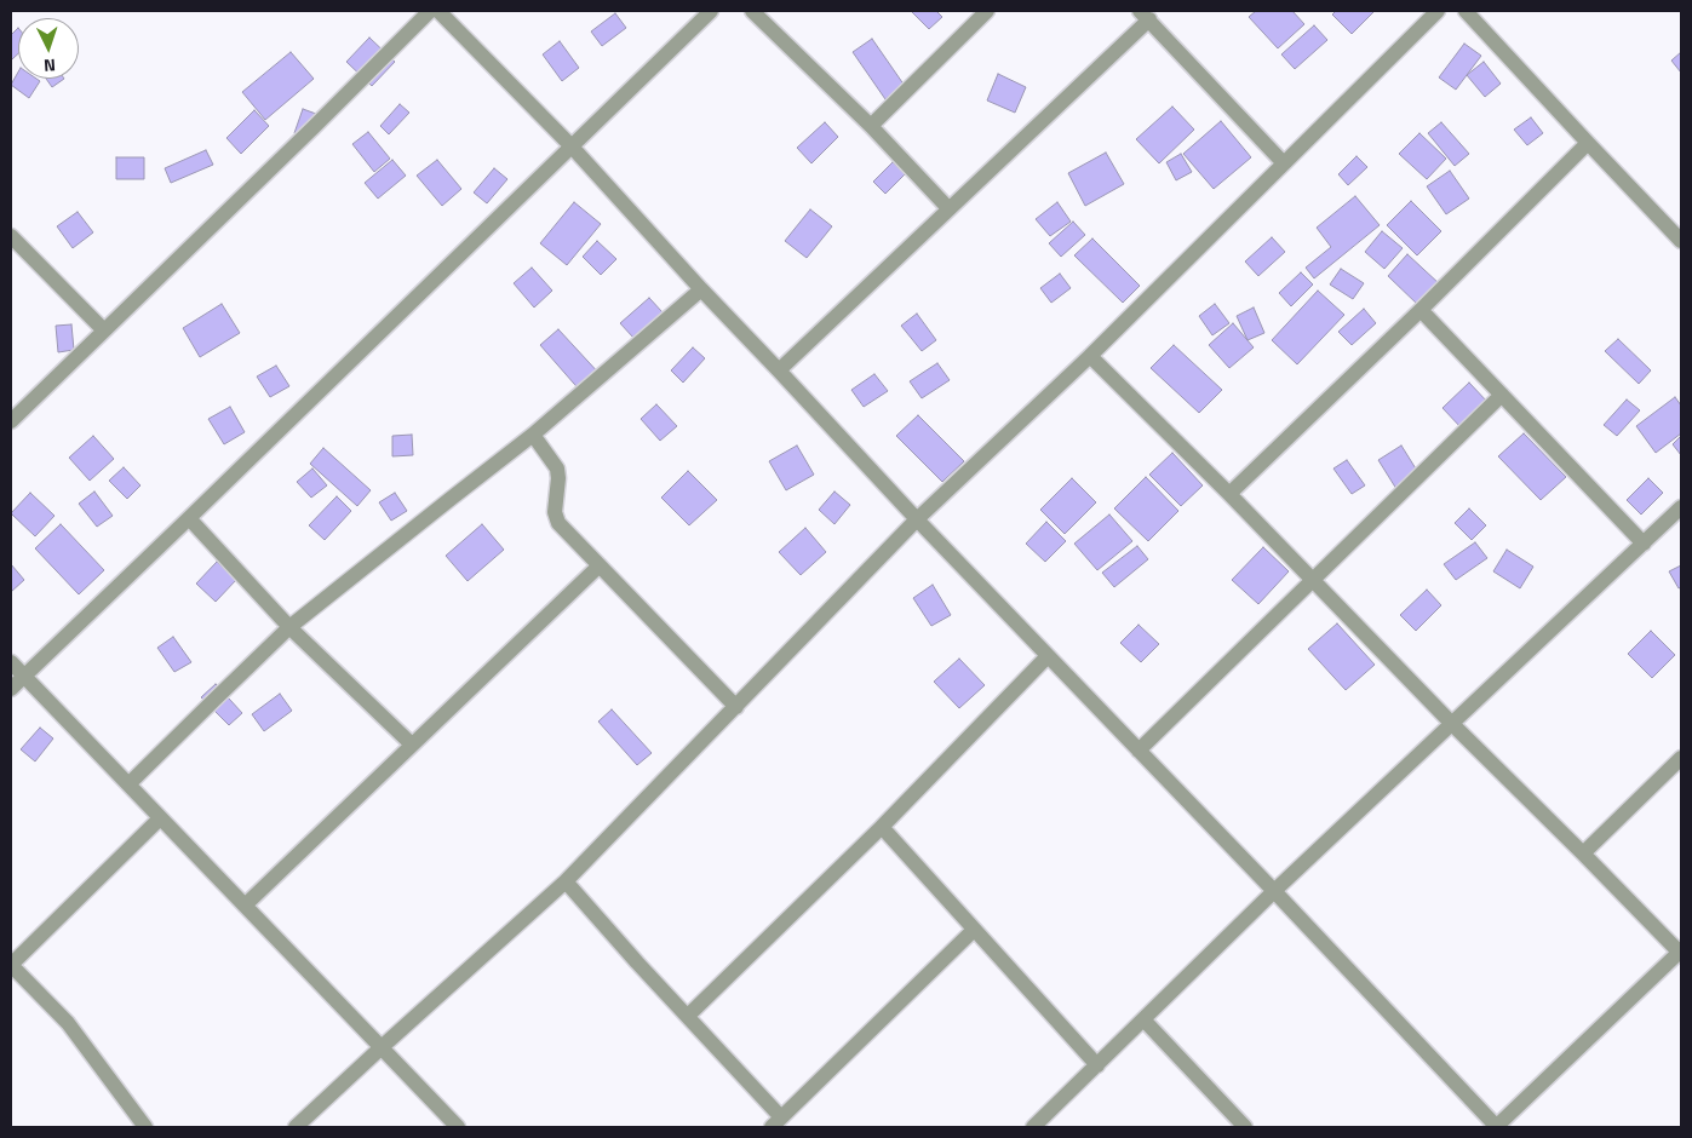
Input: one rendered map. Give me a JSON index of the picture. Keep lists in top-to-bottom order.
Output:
{
  "north": "bottom"
}
